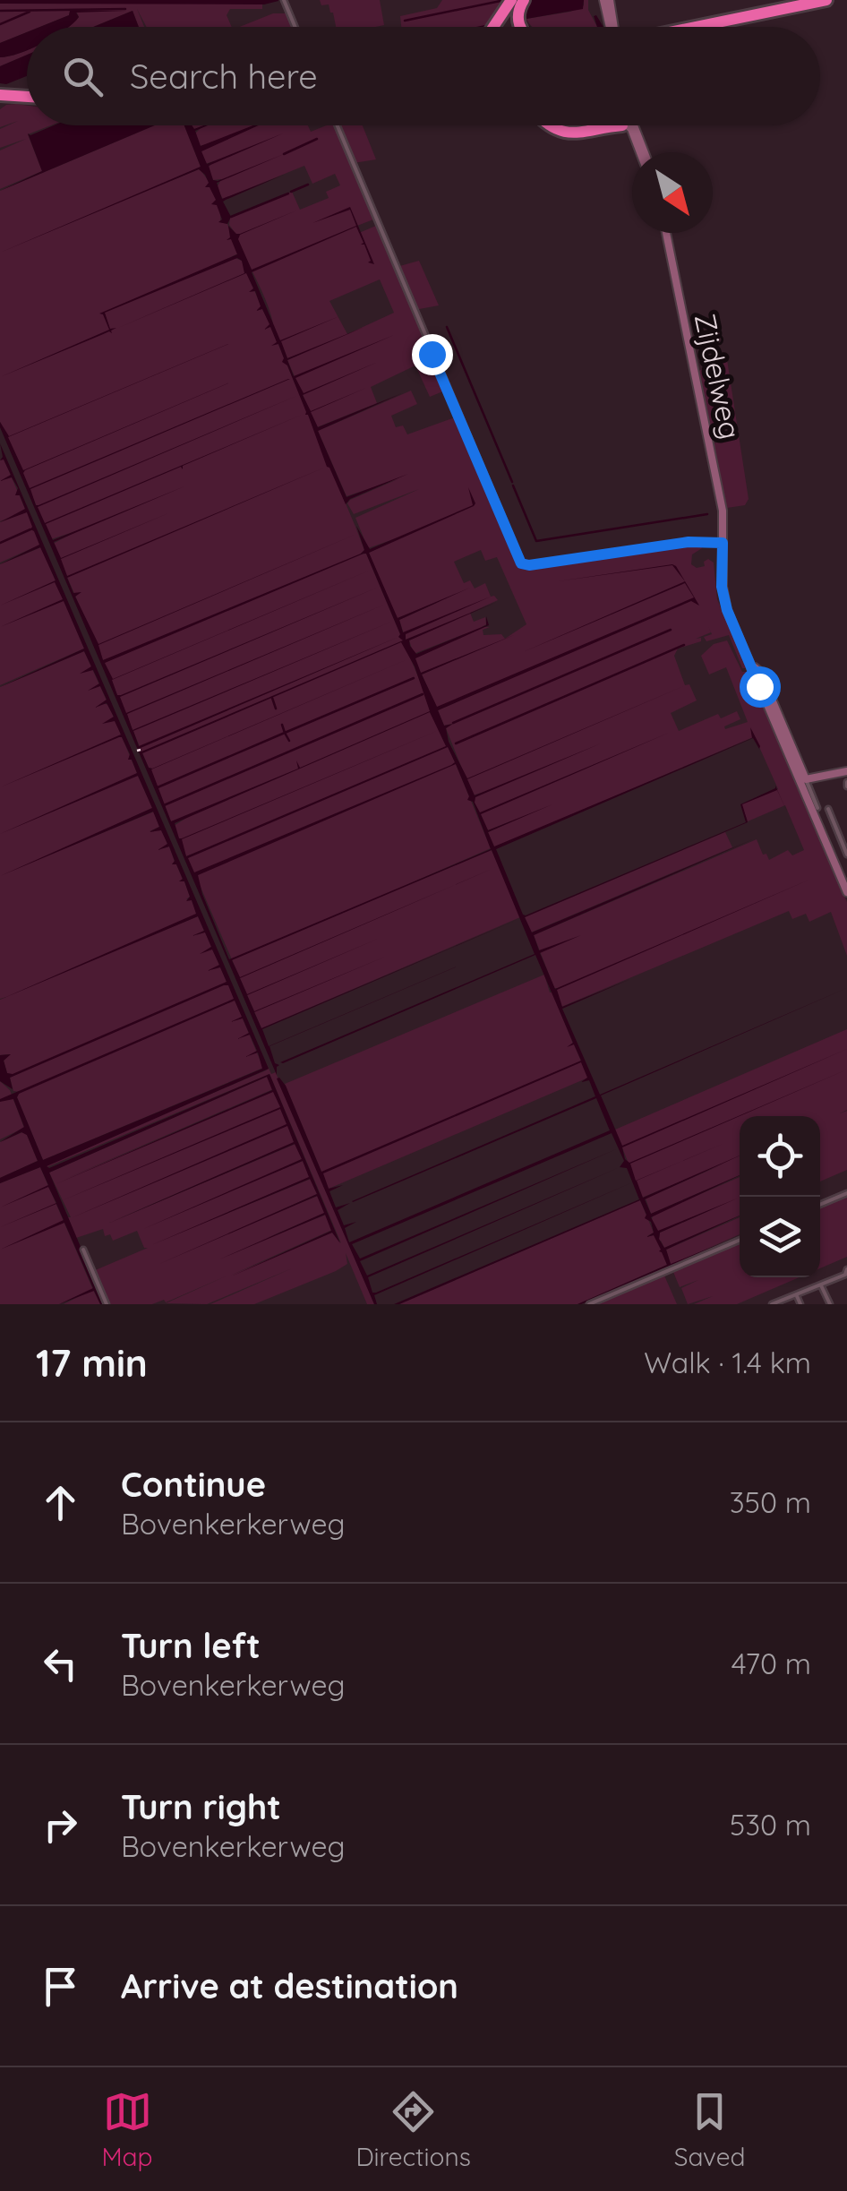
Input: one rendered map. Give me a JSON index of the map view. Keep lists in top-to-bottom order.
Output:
{
  "streets": {
    "main road": ["Zijdelweg"]
  },
  "north": "bottom right",
  "page": {
    "search": "Search here",
    "heading": ["17 min", "Walk · 1.4 km"],
    "list": [
      ["Continue", "Bovenkerkerweg", "350 m"],
      ["Turn left", "Bovenkerkerweg", "470 m"],
      ["Turn right", "Bovenkerkerweg", "530 m"],
      "Arrive at destination"
    ],
    "nav": ["Map", "Directions", "Saved"]
  }
}
